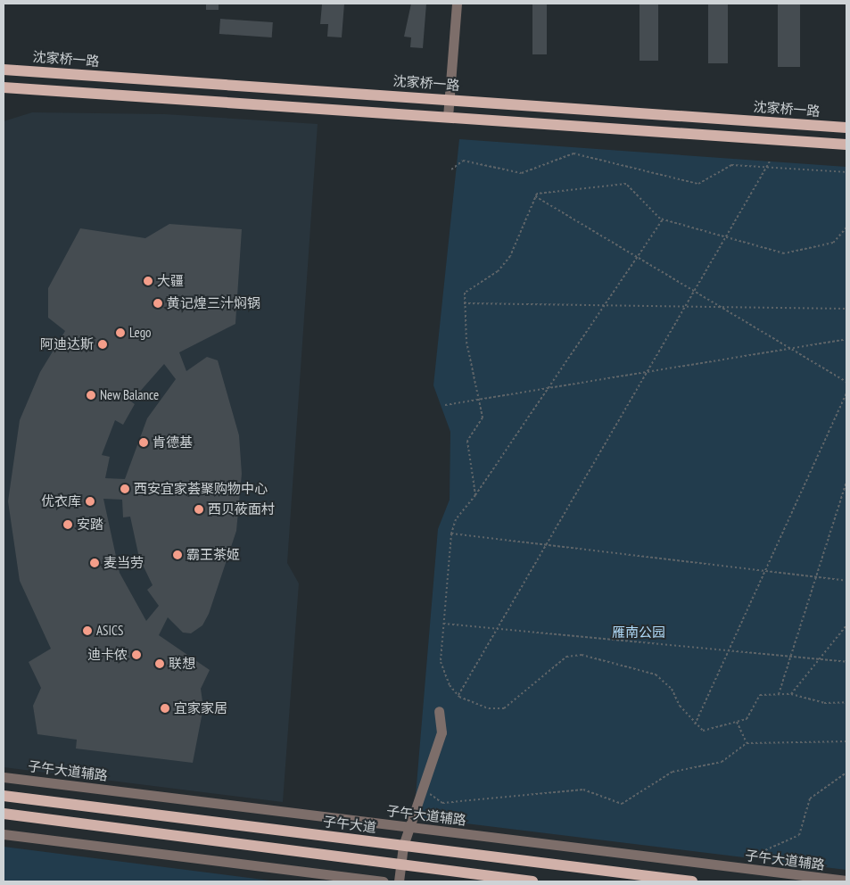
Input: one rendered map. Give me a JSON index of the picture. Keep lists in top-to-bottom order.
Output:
{
  "streets": {
    "main road": ["沈家桥一路", "子午大道"],
    "street": ["子午大道辅路"]
  },
  "parks": ["雁南公园"],
  "places": [
    "大疆",
    "黄记煌三汁焖锅",
    "Lego",
    "阿迪达斯",
    "New Balance",
    "肯德基",
    "西安宜家荟聚购物中心",
    "优衣库",
    "西贝莜面村",
    "安踏",
    "霸王茶姬",
    "麦当劳",
    "ASICS",
    "迪卡侬",
    "联想",
    "宜家家居"
  ]
}
